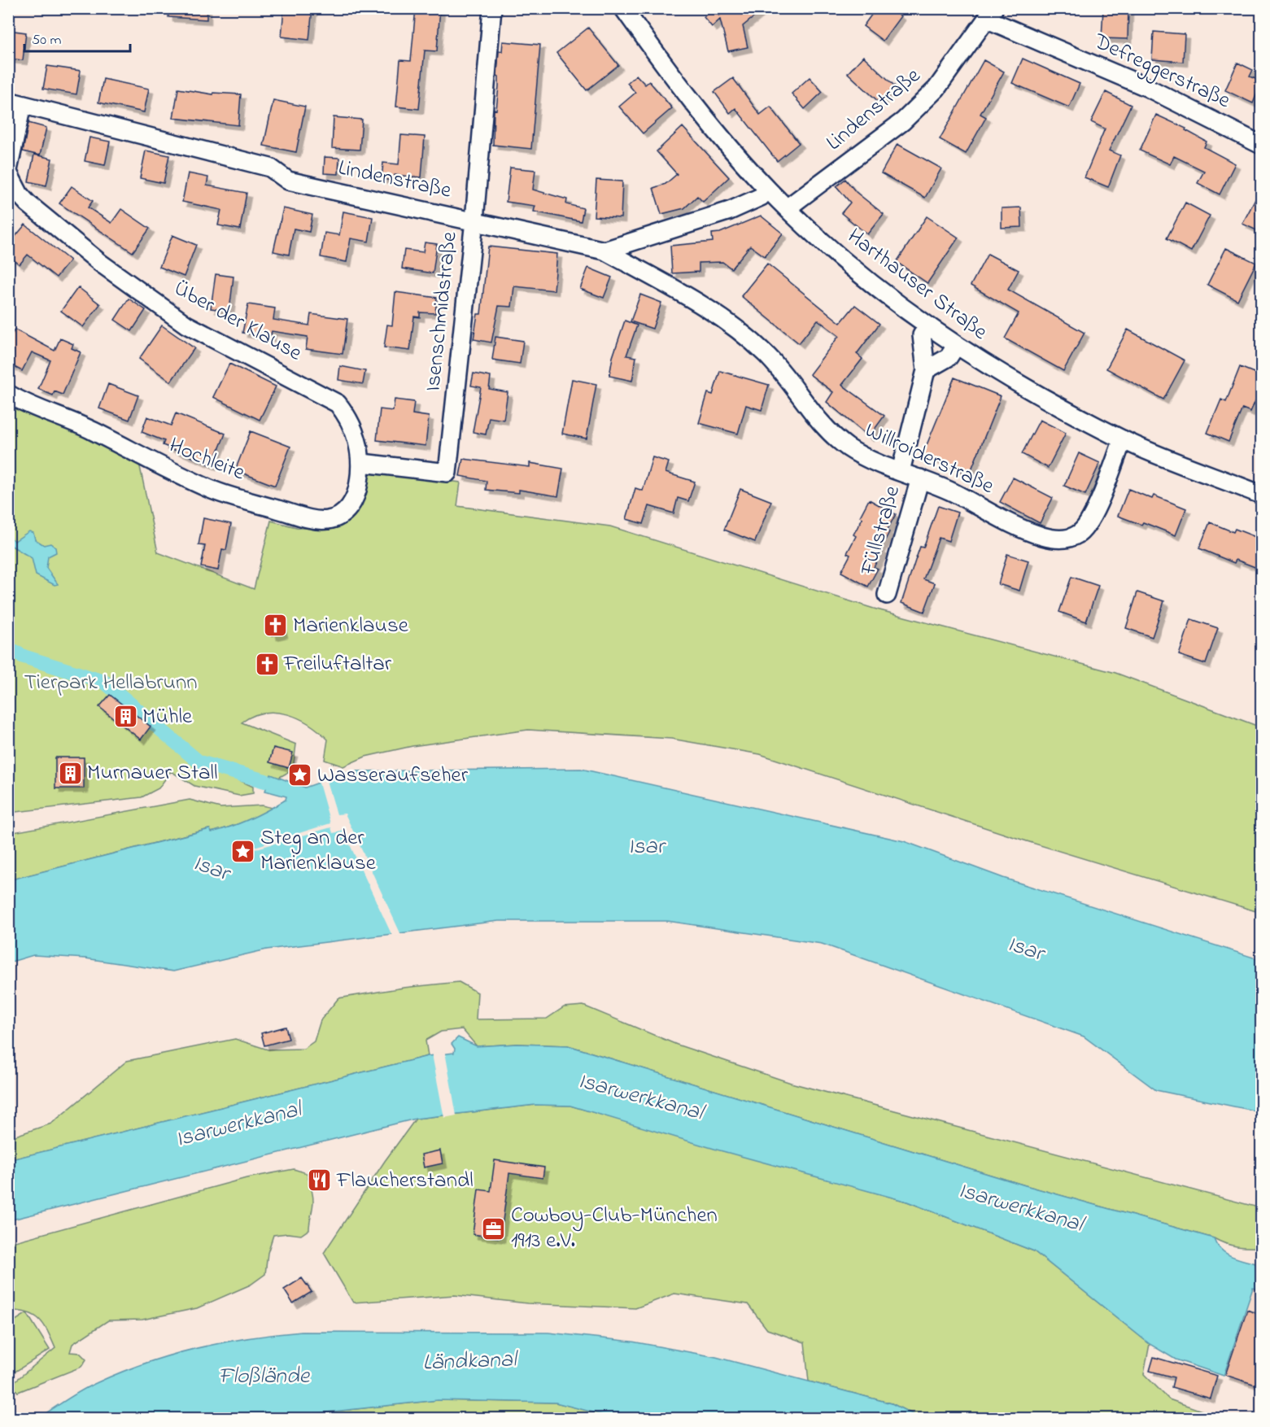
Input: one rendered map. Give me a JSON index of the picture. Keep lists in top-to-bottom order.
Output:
{
  "streets": {
    "street": [
      "Defreggerstraße",
      "Lindenstraße",
      "Harthauser Straße",
      "Isenschmidstraße",
      "Über der Klause",
      "Willroiderstraße",
      "Hochleite",
      "Füllstraße"
    ]
  },
  "crossings": [
    ["Defreggerstraße", "Lindenstraße"],
    ["Lindenstraße", "Harthauser Straße"],
    ["Lindenstraße", "Isenschmidstraße"],
    ["Lindenstraße", "Über der Klause"],
    ["Lindenstraße", "Willroiderstraße"],
    ["Harthauser Straße", "Willroiderstraße"],
    ["Harthauser Straße", "Füllstraße"],
    ["Isenschmidstraße", "Über der Klause"],
    ["Isenschmidstraße", "Hochleite"],
    ["Über der Klause", "Hochleite"],
    ["Willroiderstraße", "Füllstraße"]
  ],
  "water": [
    "Isar",
    "Isarwerkkanal",
    "Ländkanal",
    "Floßlände"
  ],
  "parks": ["Tierpark Hellabrunn"],
  "places": {
    "church": ["Marienklause", "Freiluftaltar"],
    "building": ["Mühle", "Murnauer Stall"],
    "place": ["Wasseraufseher", "Steg an der Marienklause"],
    "restaurant": ["Flaucherstandl"],
    "office": ["Cowboy-Club-München 1913 e.V."]
  },
  "scale_bar": "50 m"
}
